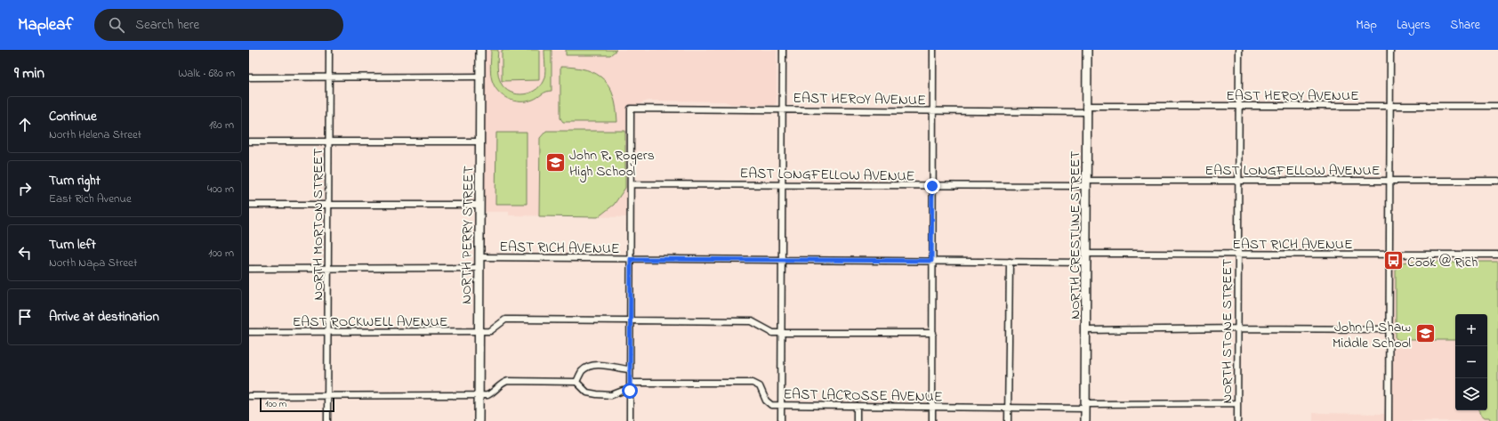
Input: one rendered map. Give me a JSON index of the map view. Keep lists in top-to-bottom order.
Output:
{
  "streets": {
    "street": [
      "EAST HEROY AVENUE",
      "EAST LONGFELLOW AVENUE",
      "NORTH MORTON STREET",
      "NORTH PERRY STREET",
      "NORTH CRESTLINE STREET",
      "EAST RICH AVENUE",
      "EAST ROCKWELL AVENUE",
      "NORTH STONE STREET",
      "EAST LACROSSE AVENUE"
    ]
  },
  "crossings": [
    ["EAST HEROY AVENUE", "EAST LONGFELLOW AVENUE"],
    ["EAST HEROY AVENUE", "NORTH CRESTLINE STREET"],
    ["EAST HEROY AVENUE", "NORTH STONE STREET"],
    ["EAST LONGFELLOW AVENUE", "NORTH CRESTLINE STREET"],
    ["EAST LONGFELLOW AVENUE", "NORTH STONE STREET"],
    ["NORTH MORTON STREET", "EAST ROCKWELL AVENUE"],
    ["NORTH PERRY STREET", "EAST RICH AVENUE"],
    ["NORTH PERRY STREET", "EAST ROCKWELL AVENUE"],
    ["NORTH CRESTLINE STREET", "EAST RICH AVENUE"],
    ["NORTH CRESTLINE STREET", "EAST LACROSSE AVENUE"],
    ["EAST RICH AVENUE", "NORTH STONE STREET"],
    ["NORTH STONE STREET", "EAST LACROSSE AVENUE"]
  ],
  "places": {
    "school or university": ["John R. Rogers High School", "John A Shaw Middle School"],
    "bus stop": ["Cook @ Rich"]
  },
  "scale_bar": "100 m",
  "page": {
    "header": "Mapleaf",
    "search": "Search here",
    "nav": ["Map", "Layers", "Share"],
    "heading": ["9 min", "Walk · 680 m"],
    "list": [
      ["Continue", "North Helena Street", "180 m"],
      ["Turn right", "East Rich Avenue", "400 m"],
      ["Turn left", "North Napa Street", "100 m"],
      "Arrive at destination"
    ],
    "map_buttons": ["+", "−"],
    "scale": "100 m"
  }
}
